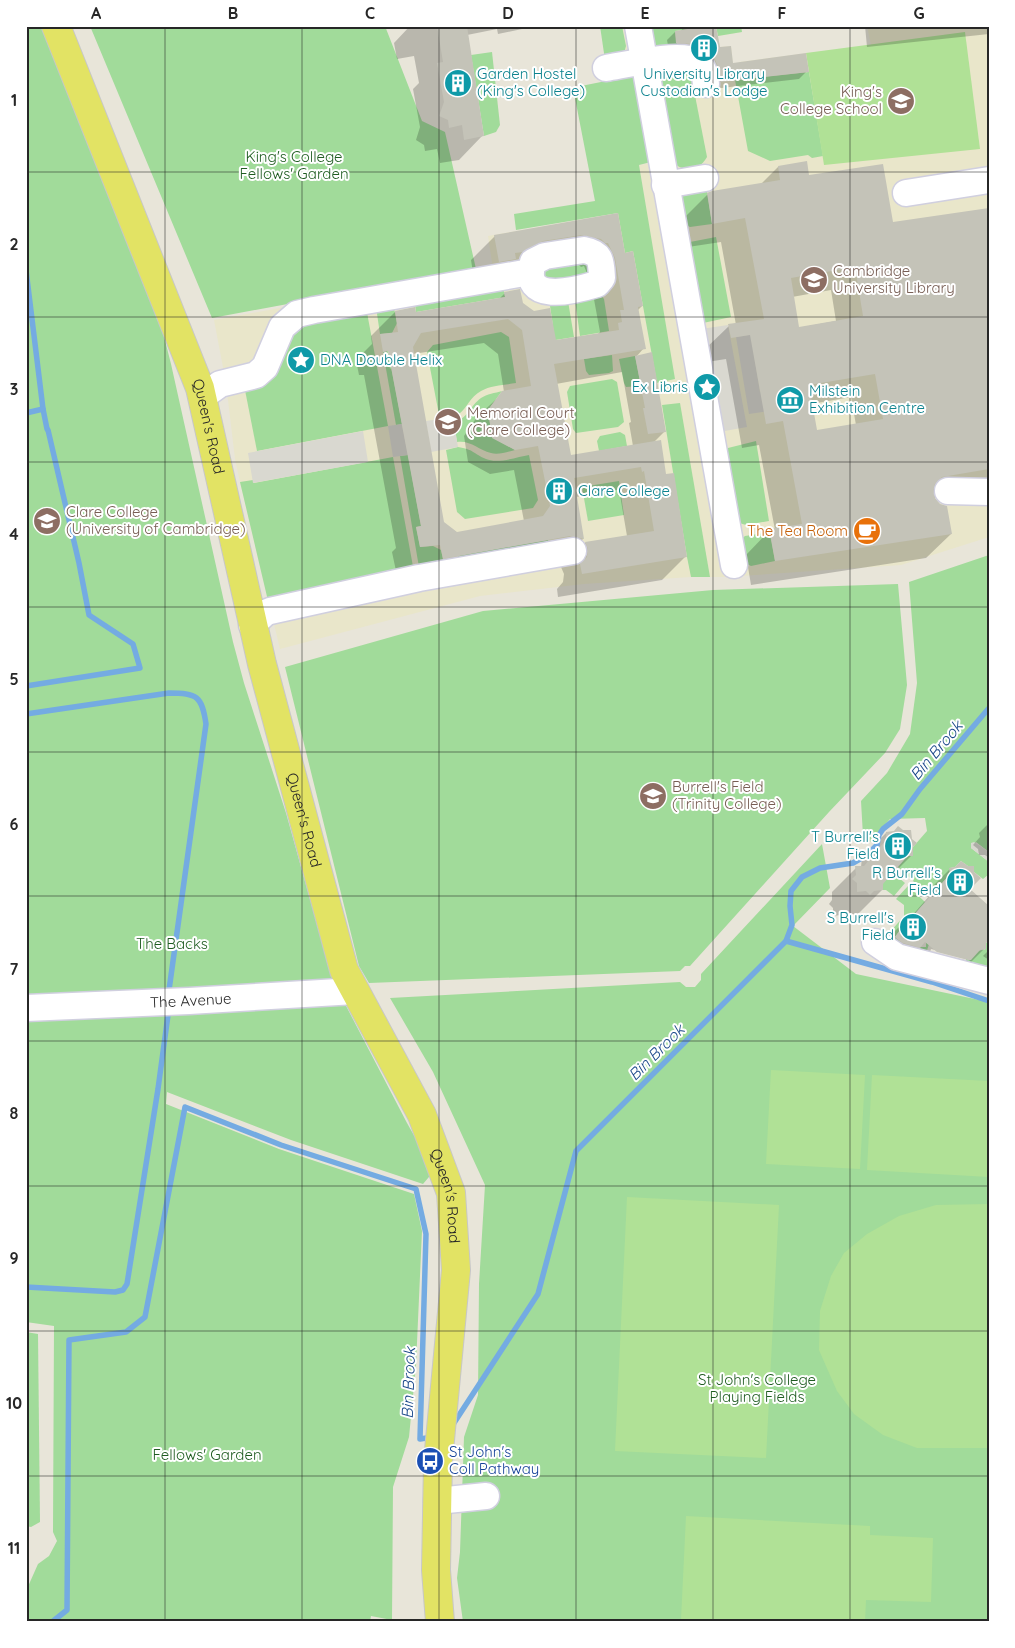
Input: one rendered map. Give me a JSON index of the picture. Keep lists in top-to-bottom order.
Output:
{
  "streets": {
    "main road": ["Queen's Road"],
    "lane": ["The Avenue"]
  },
  "crossings": [
    ["Queen's Road", "The Avenue"]
  ],
  "water": ["Bin Brook"],
  "parks": [
    "King's College Fellows' Garden",
    "The Backs",
    "St John's College Playing Fields",
    "Fellows' Garden"
  ],
  "places": {
    "building": [
      "University Library Custodian's Lodge",
      "Garden Hostel (King's College)",
      "Clare College",
      "T Burrell's Field",
      "R Burrell's Field",
      "S Burrell's Field"
    ],
    "school or university": [
      "King's College School",
      "Cambridge University Library",
      "Memorial Court (Clare College)",
      "Clare College (University of Cambridge)",
      "Burrell's Field (Trinity College)"
    ],
    "place": ["DNA Double Helix", "Ex Libris"],
    "museum": ["Milstein Exhibition Centre"],
    "cafe": ["The Tea Room"],
    "bus stop": ["St John's Coll Pathway"]
  },
  "grid": {
    "columns": [
      "A",
      "B",
      "C",
      "D",
      "E",
      "F",
      "G"
    ],
    "rows": [
      "1",
      "2",
      "3",
      "4",
      "5",
      "6",
      "7",
      "8",
      "9",
      "10",
      "11"
    ]
  }
}
